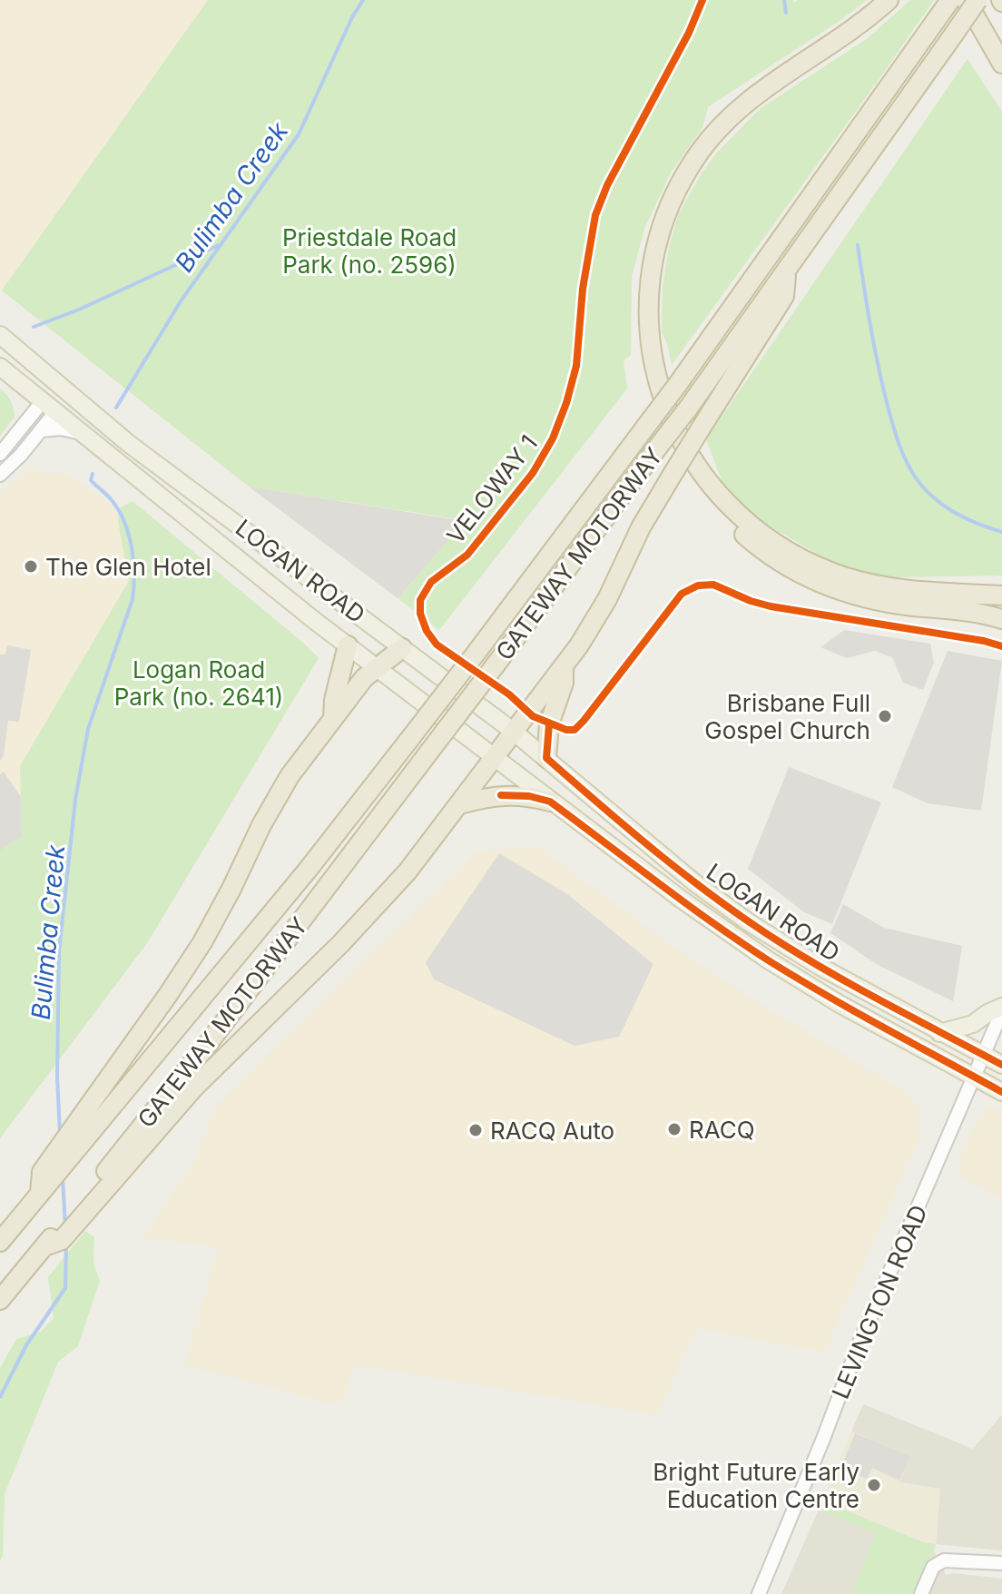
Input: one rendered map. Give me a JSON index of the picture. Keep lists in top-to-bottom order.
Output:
{
  "streets": {
    "highway": ["GATEWAY MOTORWAY"],
    "main road": ["LOGAN ROAD"],
    "street": ["LEVINGTON ROAD"],
    "cycle path": ["VELOWAY 1"]
  },
  "crossings": [
    ["LOGAN ROAD", "LEVINGTON ROAD"]
  ],
  "water": ["Bulimba Creek"],
  "parks": ["Priestdale Road Park (no. 2596)", "Logan Road Park (no. 2641)"],
  "places": [
    "The Glen Hotel",
    "Brisbane Full Gospel Church",
    "RACQ",
    "RACQ Auto",
    "Bright Future Early Education Centre"
  ]
}
